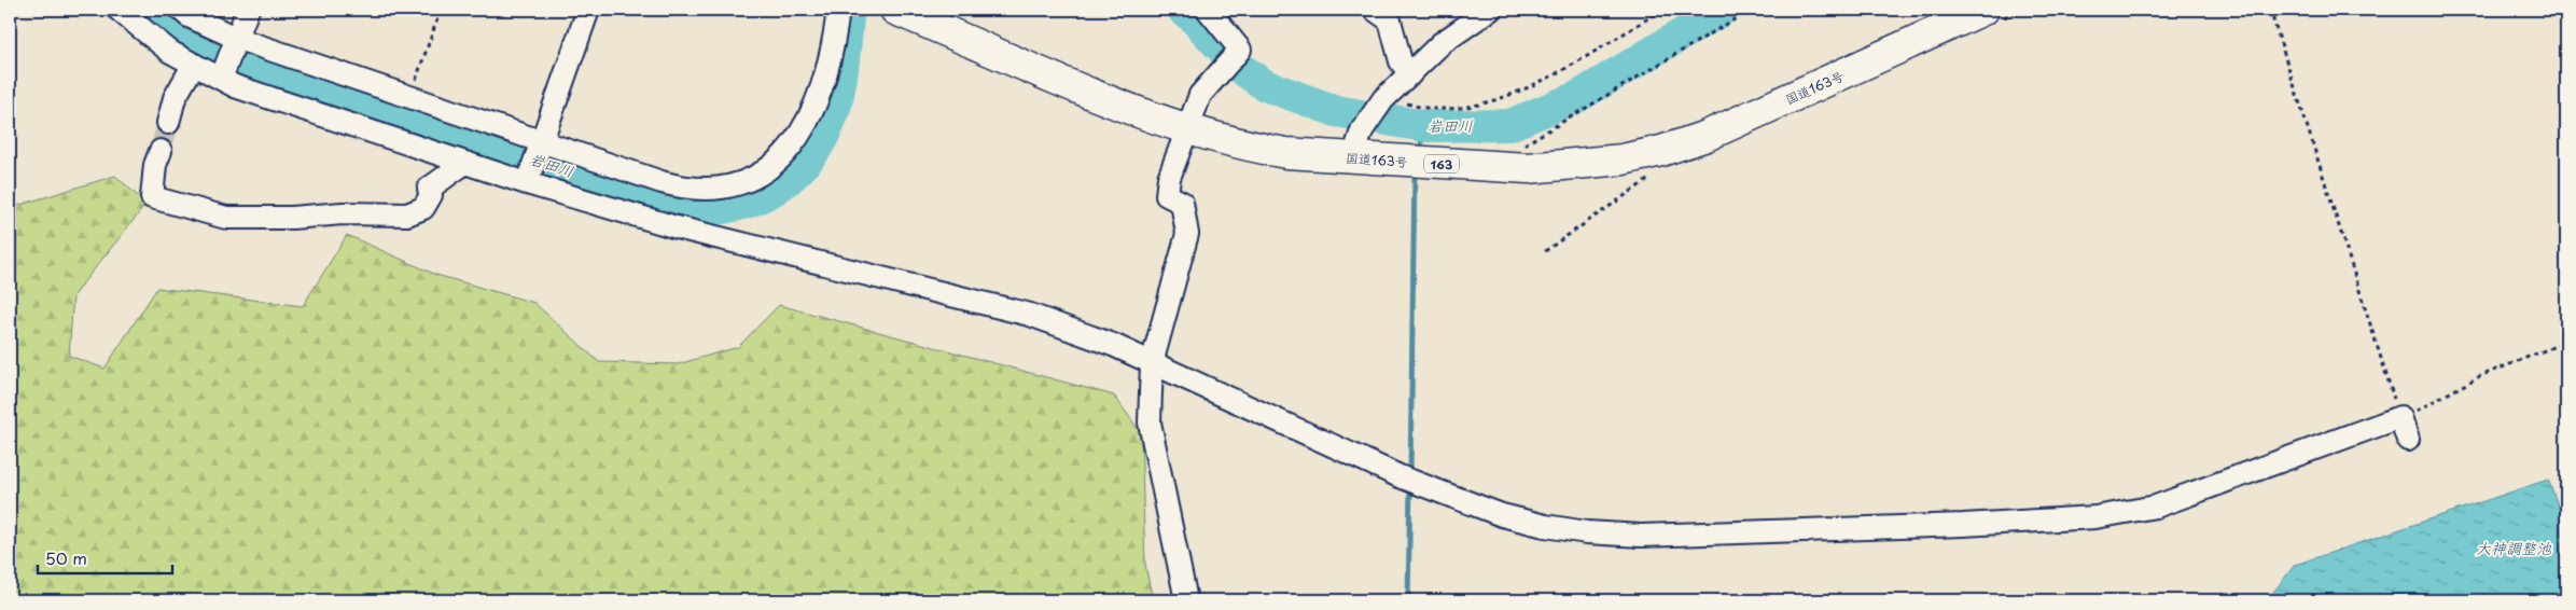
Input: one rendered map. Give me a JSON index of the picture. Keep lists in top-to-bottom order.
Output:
{
  "streets": {
    "highway": ["国道163号", "163"]
  },
  "water": ["岩田川", "大神調整池"],
  "scale_bar": "50 m"
}
